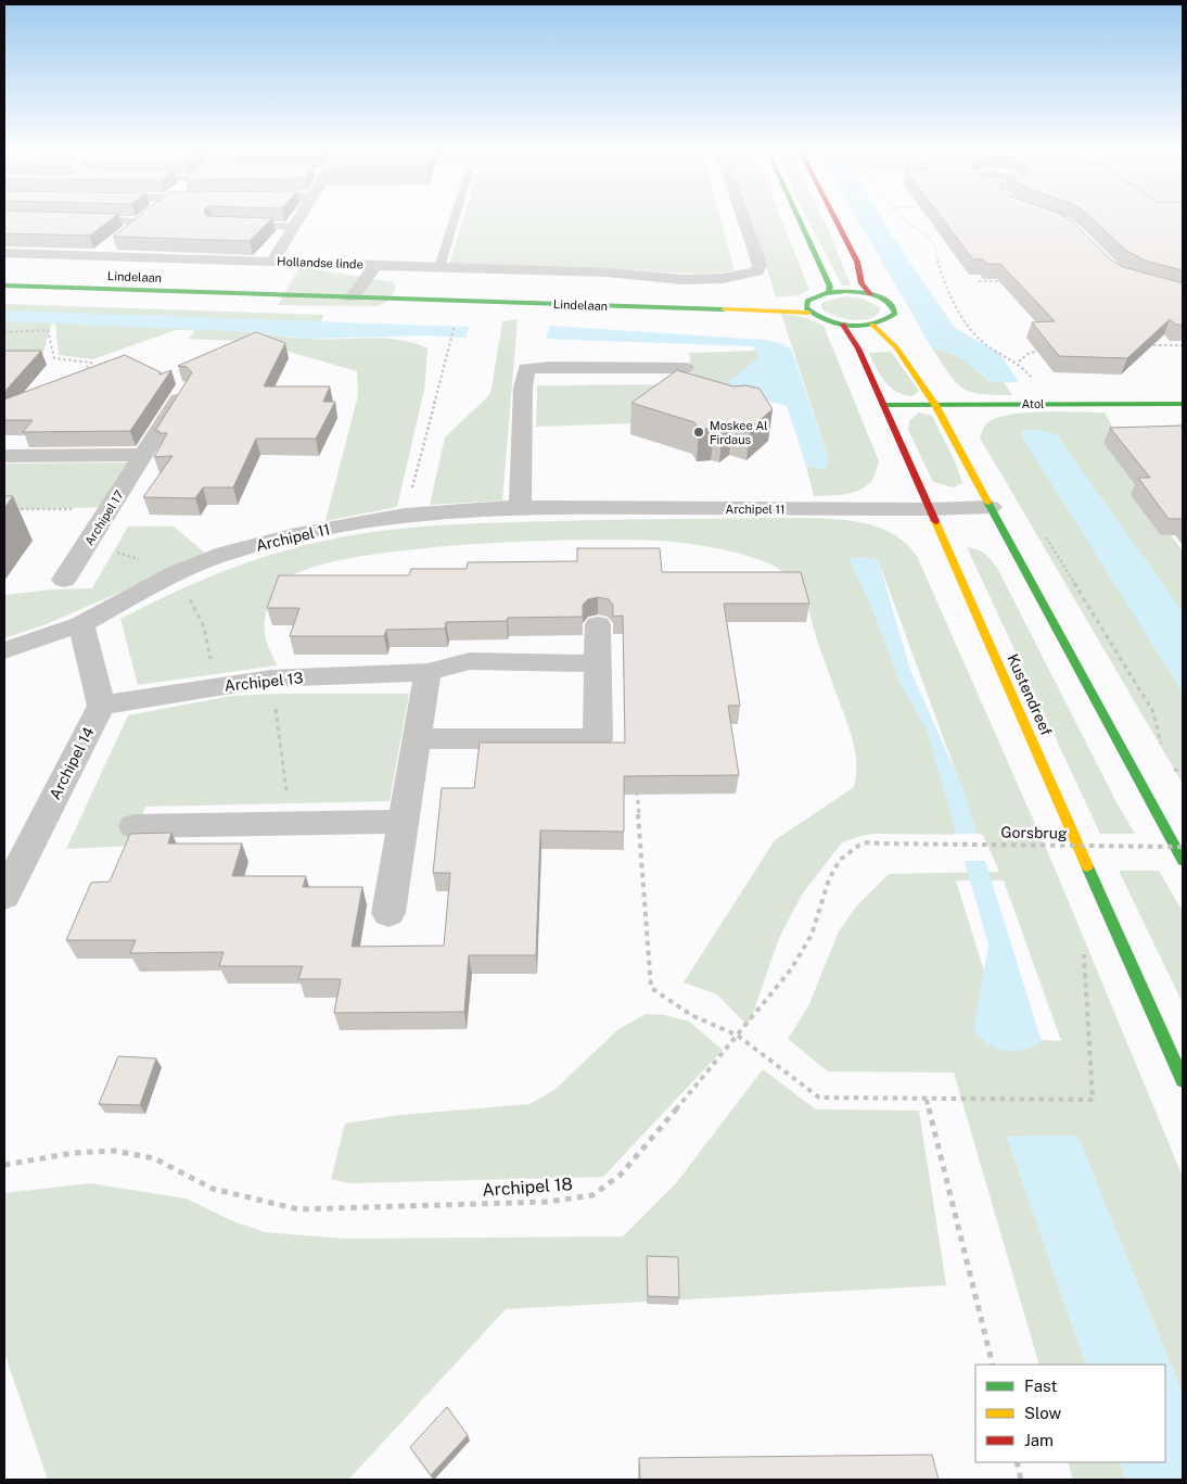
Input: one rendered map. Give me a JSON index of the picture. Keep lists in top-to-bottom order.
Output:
{
  "streets": {
    "main road": ["Lindelaan", "Atol", "Kustendreef"],
    "street": [
      "Hollandse linde",
      "Archipel 11",
      "Archipel 17",
      "Archipel 13",
      "Archipel 14"
    ],
    "path": ["Gorsbrug", "Archipel 18"]
  },
  "crossings": [
    ["Atol", "Kustendreef"],
    ["Archipel 11", "Kustendreef"],
    ["Archipel 13", "Archipel 14"],
    ["Gorsbrug", "Archipel 18"]
  ],
  "places": ["Moskee Al Firdaus"],
  "legend": ["Fast", "Slow", "Jam"]
}
